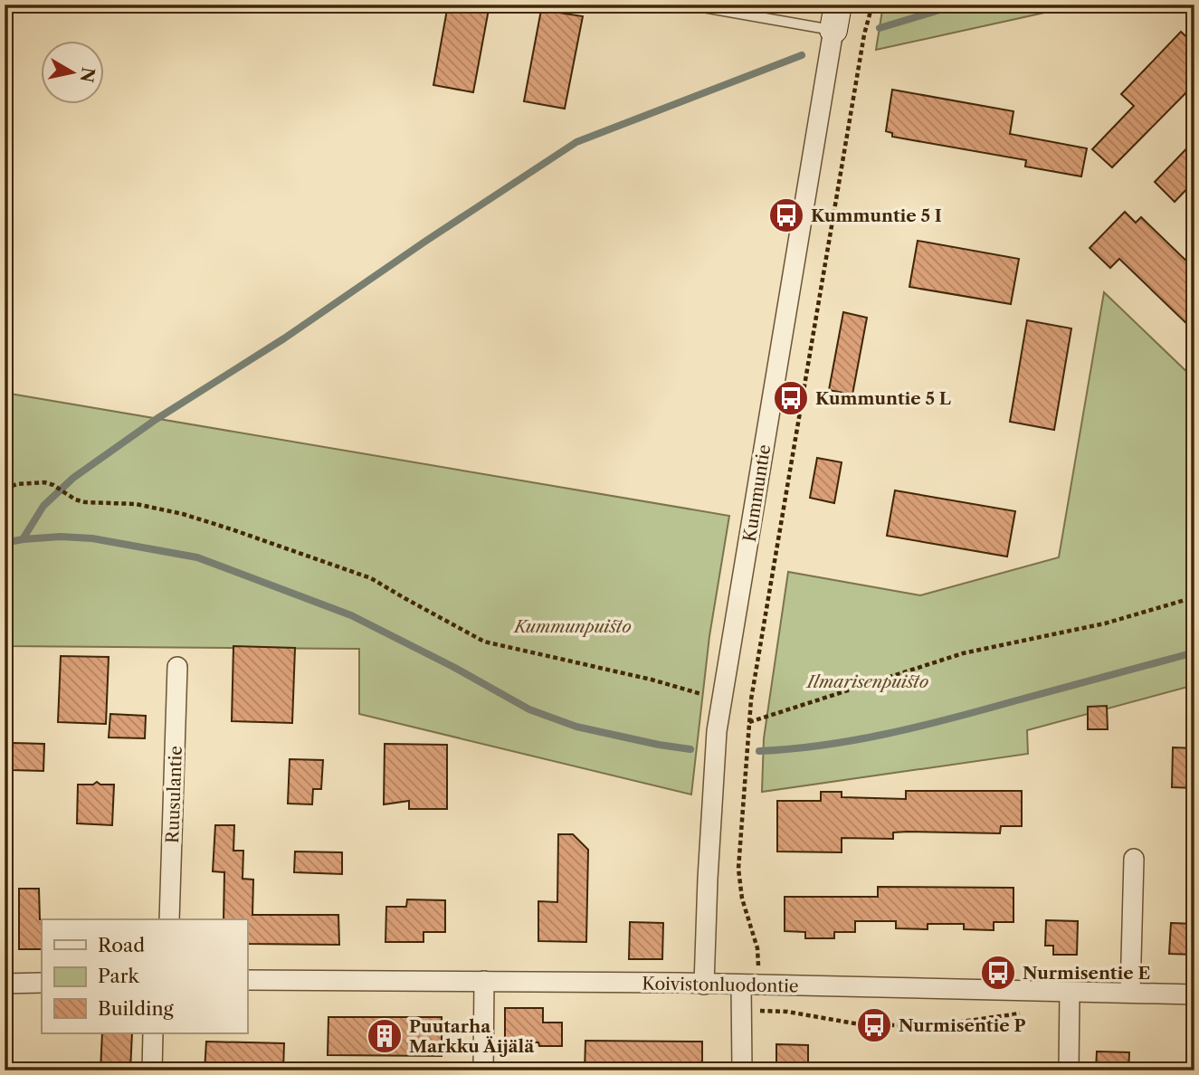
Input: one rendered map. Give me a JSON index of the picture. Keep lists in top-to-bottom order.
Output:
{
  "streets": {
    "street": ["Kummuntie", "Ruusulantie", "Koivistonluodontie"]
  },
  "crossings": [
    ["Kummuntie", "Koivistonluodontie"]
  ],
  "parks": ["Kummunpuisto", "Ilmarisenpuisto"],
  "places": {
    "bus stop": [
      "Kummuntie 5 I",
      "Kummuntie 5 L",
      "Nurmisentie E",
      "Nurmisentie P"
    ],
    "building": ["Puutarha Markku Äijälä"]
  },
  "legend": ["Road", "Park", "Building"],
  "north": "right"
}
